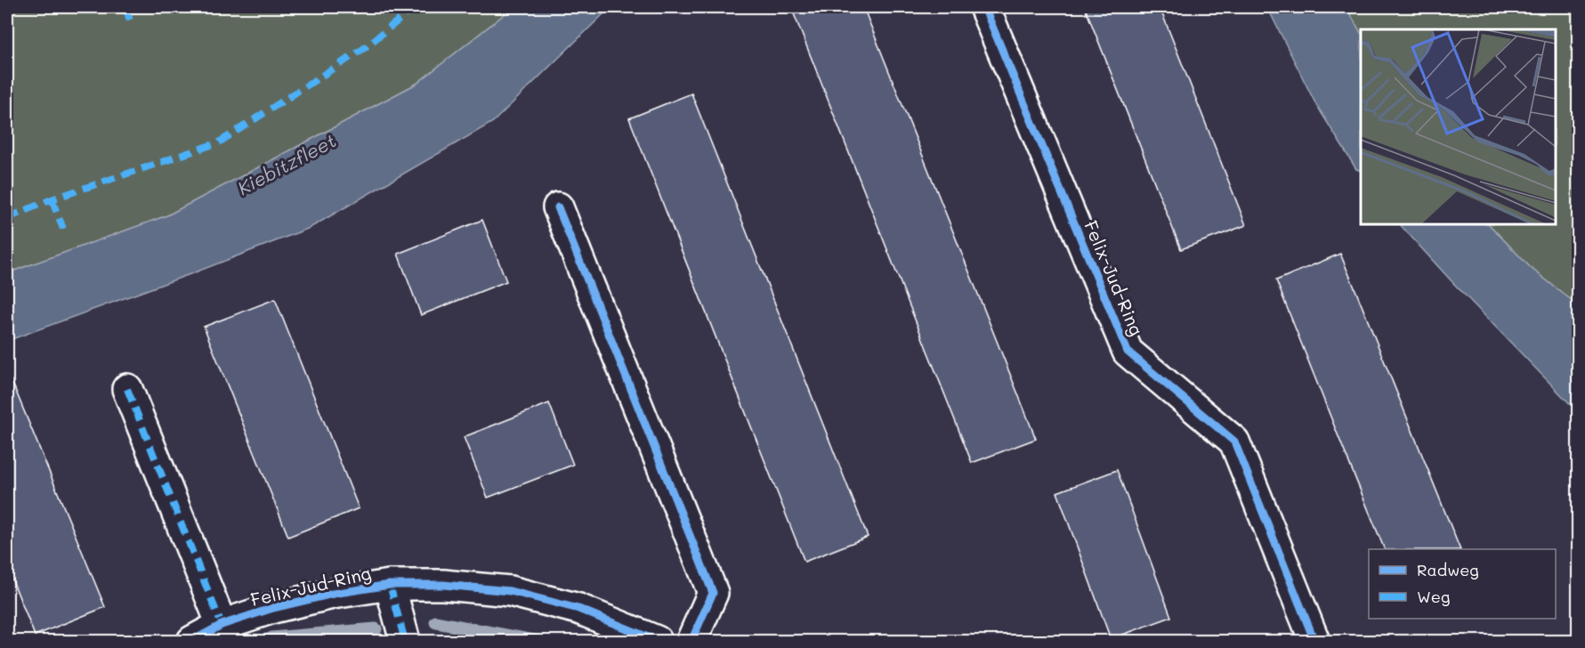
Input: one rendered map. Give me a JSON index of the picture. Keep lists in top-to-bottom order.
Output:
{
  "streets": {
    "street": ["Felix-Jud-Ring"]
  },
  "water": ["Kiebitzfleet"],
  "legend": ["Radweg", "Weg"]
}
